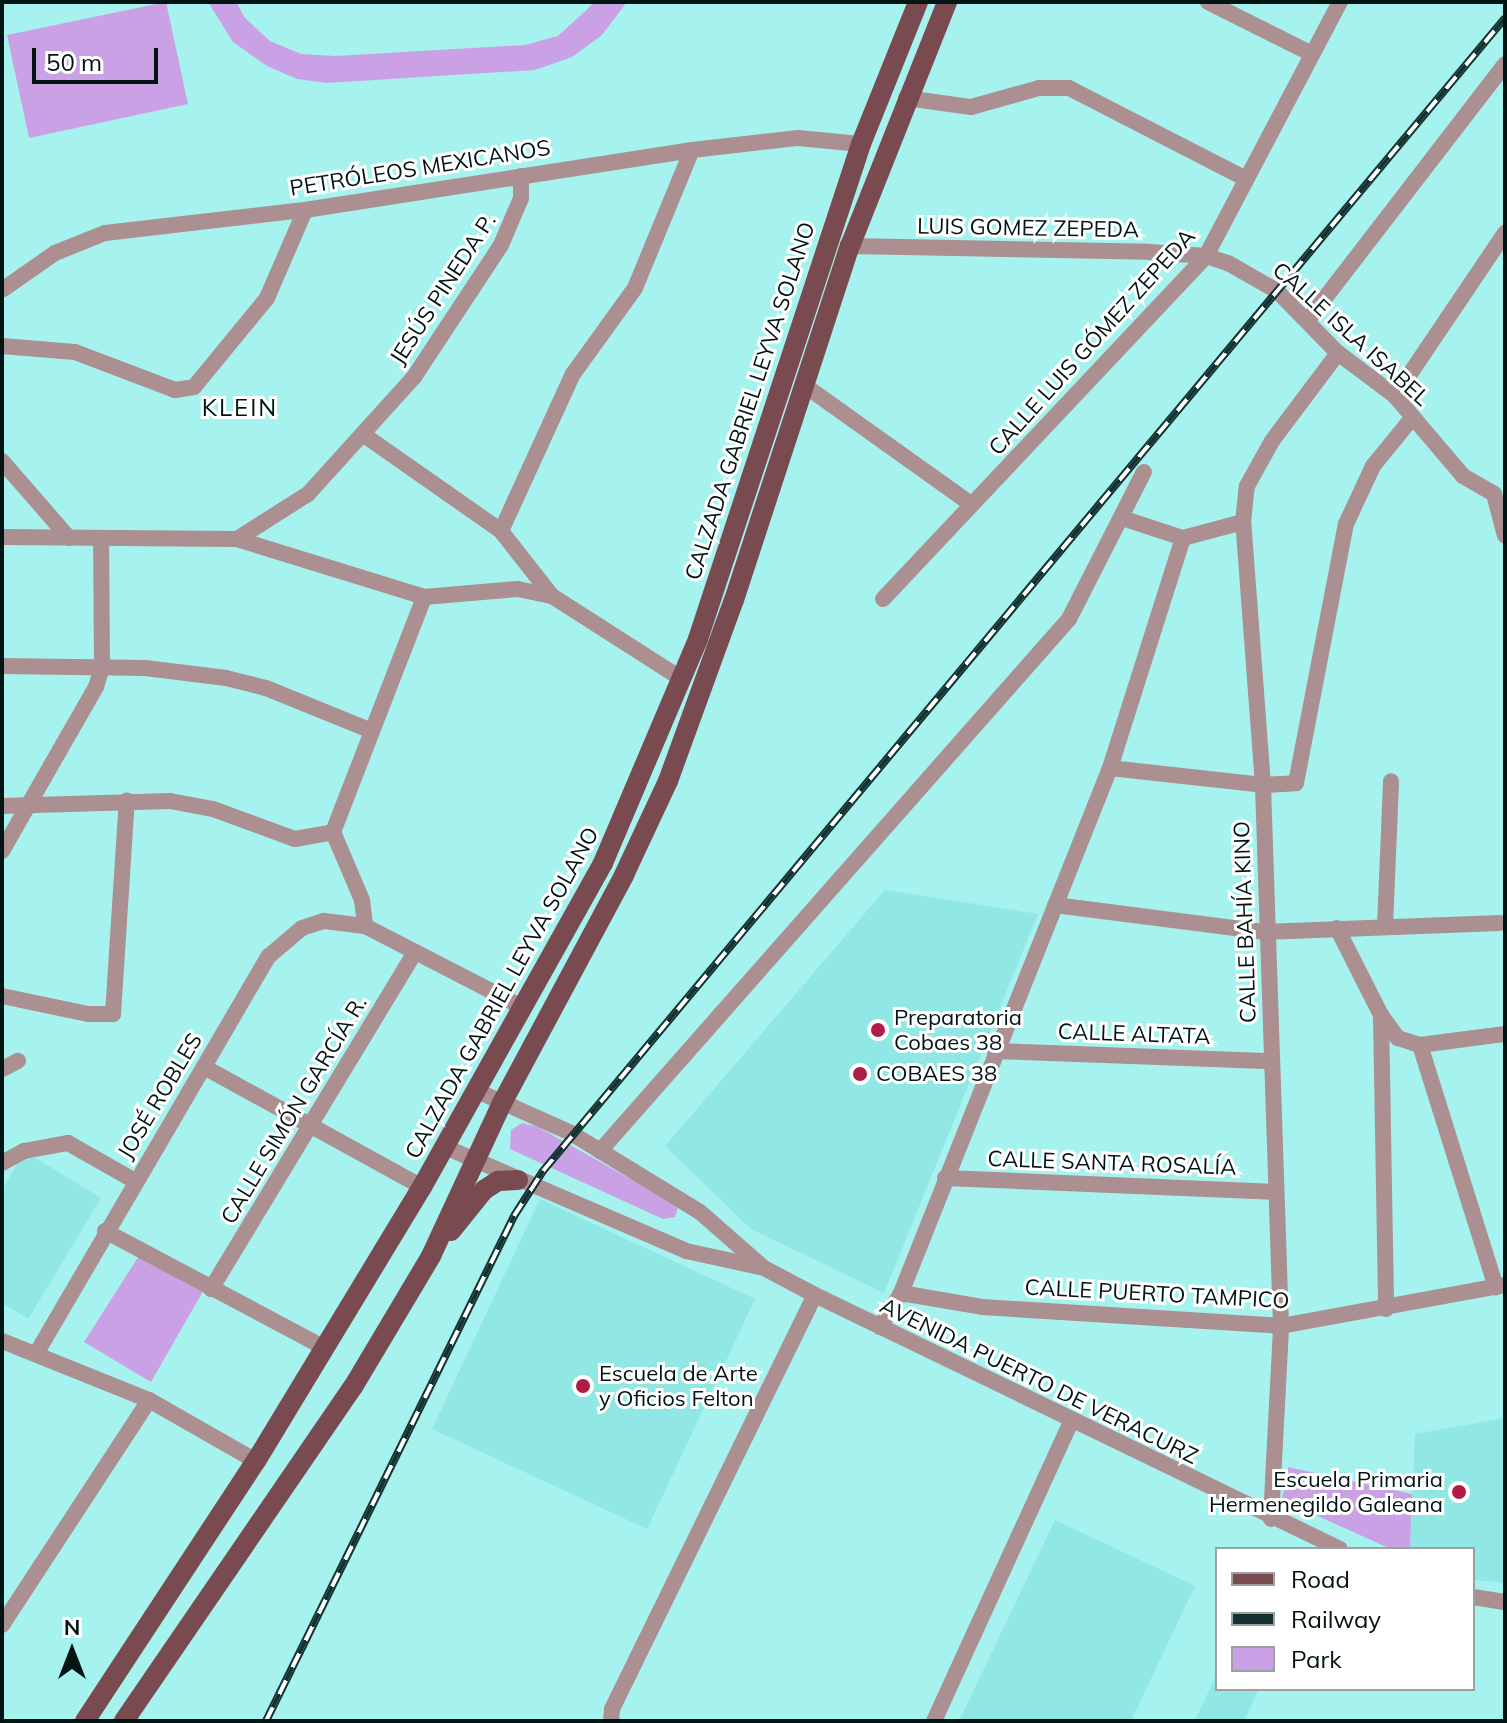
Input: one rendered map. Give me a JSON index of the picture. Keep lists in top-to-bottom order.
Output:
{
  "streets": {
    "main road": ["CALZADA GABRIEL LEYVA SOLANO"],
    "street": [
      "PETRÓLEOS MEXICANOS",
      "LUIS GOMEZ ZEPEDA",
      "JESÚS PINEDA P.",
      "CALLE ISLA ISABEL",
      "CALLE LUIS GÓMEZ ZEPEDA",
      "CALLE BAHÍA KINO",
      "CALLE ALTATA",
      "JOSÉ ROBLES",
      "CALLE SIMÓN GARCÍA R.",
      "CALLE SANTA ROSALÍA",
      "CALLE PUERTO TAMPICO",
      "AVENIDA PUERTO DE VERACURZ"
    ]
  },
  "crossings": [
    ["PETRÓLEOS MEXICANOS", "JESÚS PINEDA P."],
    ["PETRÓLEOS MEXICANOS", "CALZADA GABRIEL LEYVA SOLANO"],
    ["LUIS GOMEZ ZEPEDA", "CALLE ISLA ISABEL"],
    ["LUIS GOMEZ ZEPEDA", "CALLE LUIS GÓMEZ ZEPEDA"],
    ["CALLE ISLA ISABEL", "CALLE LUIS GÓMEZ ZEPEDA"],
    ["CALLE ISLA ISABEL", "CALLE BAHÍA KINO"],
    ["CALZADA GABRIEL LEYVA SOLANO", "AVENIDA PUERTO DE VERACURZ"],
    ["CALLE BAHÍA KINO", "CALLE ALTATA"],
    ["CALLE BAHÍA KINO", "CALLE SANTA ROSALÍA"],
    ["CALLE BAHÍA KINO", "CALLE PUERTO TAMPICO"],
    ["CALLE BAHÍA KINO", "AVENIDA PUERTO DE VERACURZ"]
  ],
  "districts": ["KLEIN"],
  "places": [
    "Preparatoria Cobaes 38",
    "COBAES 38",
    "Escuela de Arte y Oficios Felton",
    "Escuela Primaria Hermenegildo Galeana"
  ],
  "legend": ["Road", "Railway", "Park"],
  "scale_bar": "50 m",
  "north": "top"
}
